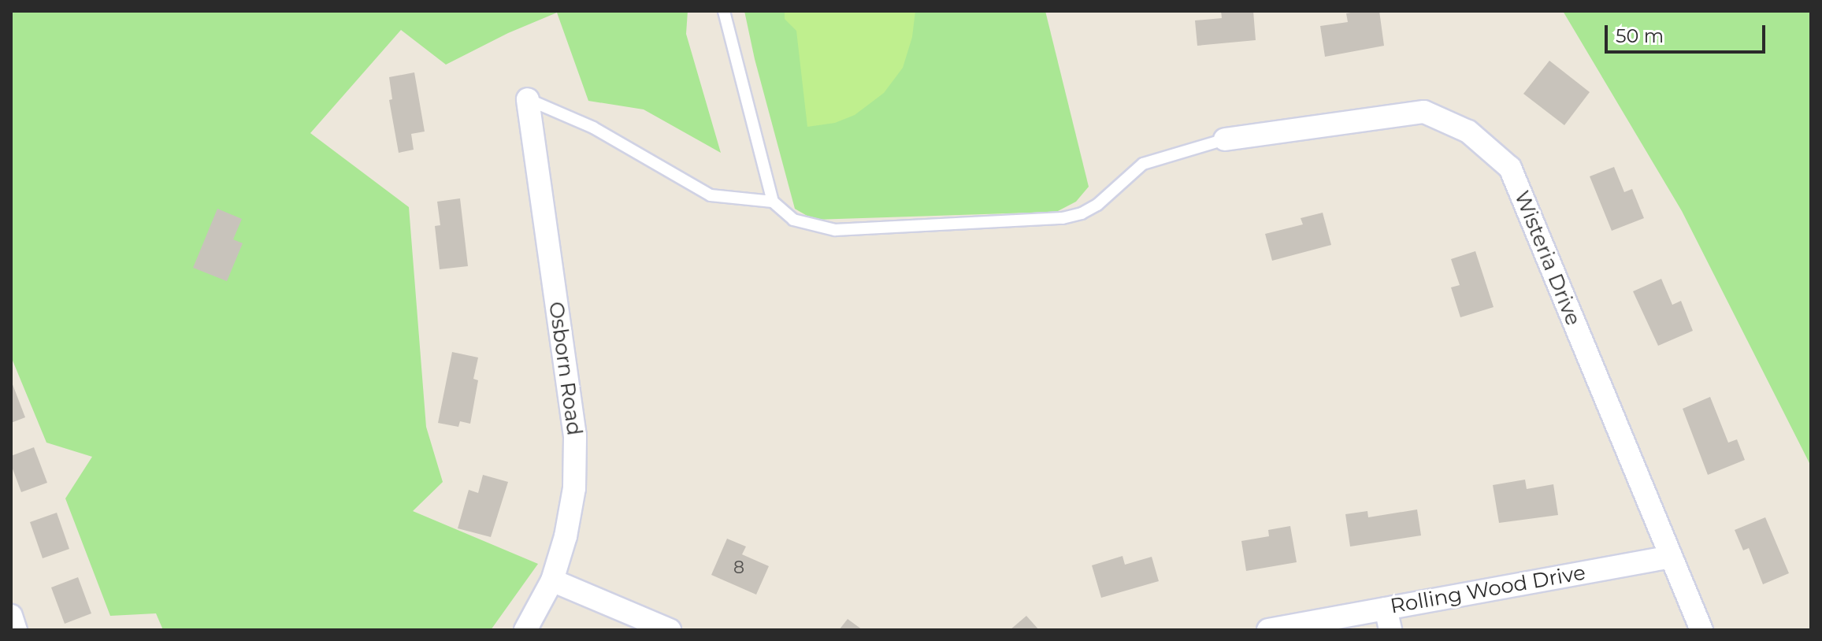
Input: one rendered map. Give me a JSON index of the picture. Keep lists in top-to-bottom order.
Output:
{
  "streets": {
    "street": ["Wisteria Drive", "Osborn Road", "Rolling Wood Drive"]
  },
  "crossings": [
    ["Wisteria Drive", "Rolling Wood Drive"]
  ],
  "house_numbers": ["8"],
  "scale_bar": "50 m"
}
